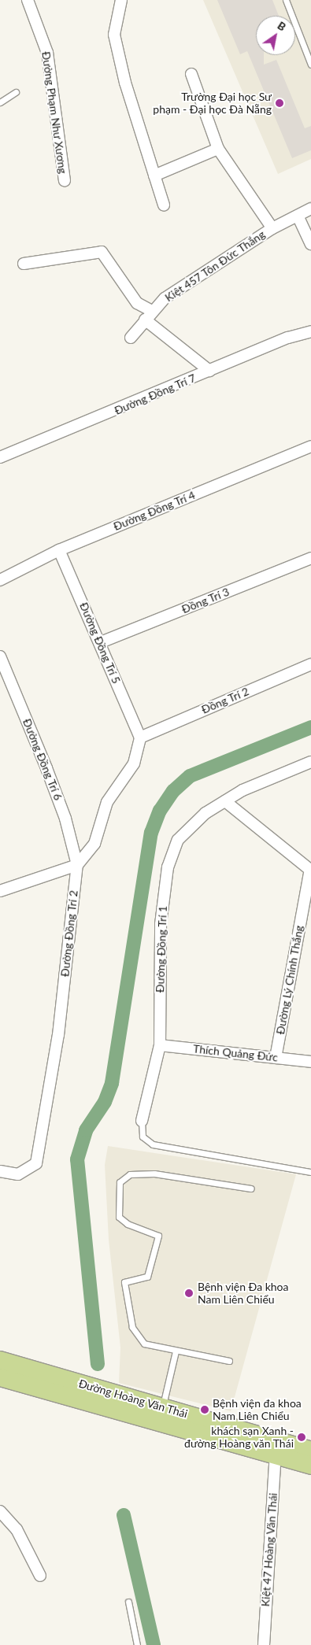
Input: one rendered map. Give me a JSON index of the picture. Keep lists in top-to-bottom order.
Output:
{
  "streets": {
    "main road": ["Đường Hoàng Văn Thái"],
    "street": [
      "Đường Phạm Như Xương",
      "Kiệt 457 Tôn Đức Thắng",
      "Đường Đồng Trí 7",
      "Đường Đồng Trí 4",
      "Đồng Trí 3",
      "Đường Đồng Trí 5",
      "Đồng Trí 2",
      "Đường Đồng Trí 6",
      "Đường Đồng Trí 2",
      "Đường Đồng Trí 1",
      "Đường Lý Chính Thắng",
      "Thích Quảng Đức",
      "Kiệt 47 Hoàng Văn Thái"
    ]
  },
  "crossings": [
    ["Đường Đồng Trí 4", "Đường Đồng Trí 5"],
    ["Đồng Trí 3", "Đường Đồng Trí 5"],
    ["Đường Đồng Trí 5", "Đồng Trí 2"],
    ["Đường Đồng Trí 6", "Đường Đồng Trí 2"],
    ["Đường Đồng Trí 1", "Đường Lý Chính Thắng"],
    ["Đường Đồng Trí 1", "Thích Quảng Đức"],
    ["Đường Lý Chính Thắng", "Thích Quảng Đức"],
    ["Đường Hoàng Văn Thái", "Kiệt 47 Hoàng Văn Thái"]
  ],
  "places": [
    "Trường Đại học Sư phạm - Đại học Đà Nẵng",
    "Bệnh viện Đa khoa Nam Liên Chiểu",
    "Bệnh viện đa khoa Nam Liên Chiểu",
    "khách sạn Xanh - đường Hoàng văn Thái"
  ],
  "north": "top right"
}
